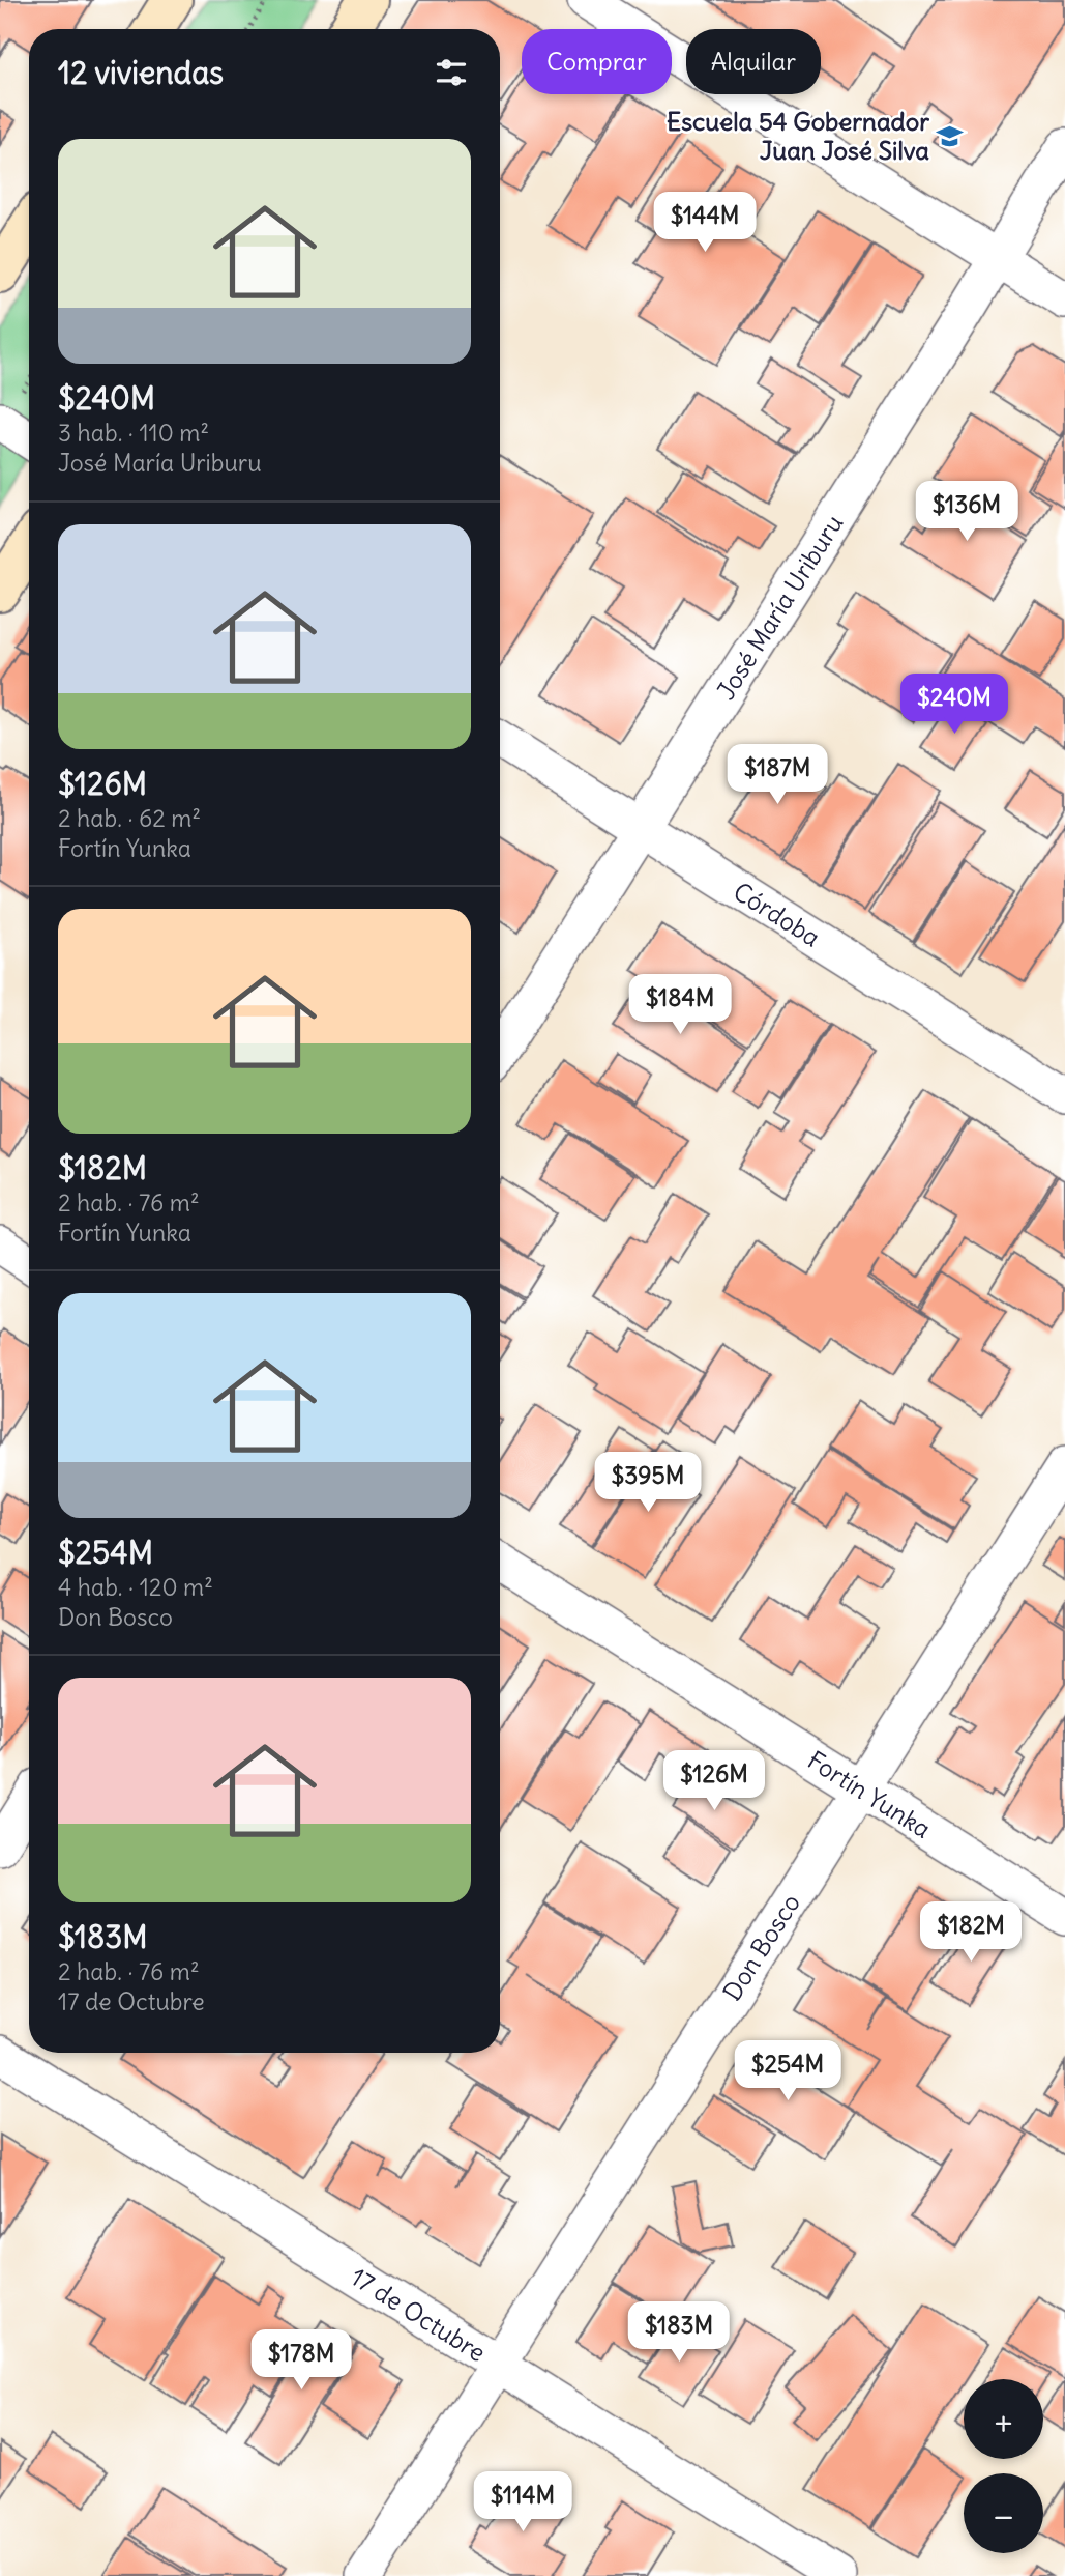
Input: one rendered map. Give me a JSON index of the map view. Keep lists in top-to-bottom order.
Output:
{
  "streets": {
    "street": [
      "José María Uriburu",
      "Córdoba",
      "Fortín Yunka",
      "Don Bosco",
      "17 de Octubre"
    ]
  },
  "crossings": [
    ["José María Uriburu", "Córdoba"],
    ["Fortín Yunka", "Don Bosco"],
    ["Don Bosco", "17 de Octubre"]
  ],
  "places": {
    "school or university": ["Escuela 54 Gobernador Juan José Silva"]
  },
  "page": {
    "chip": ["Comprar", "Alquilar"],
    "heading": "12 viviendas",
    "list": [
      {
        "name": "$240M",
        "note": "3 hab. · 110 m² · José María Uriburu"
      },
      {
        "name": "$126M",
        "note": "2 hab. · 62 m² · Fortín Yunka"
      },
      {
        "name": "$182M",
        "note": "2 hab. · 76 m² · Fortín Yunka"
      },
      {
        "name": "$254M",
        "note": "4 hab. · 120 m² · Don Bosco"
      },
      {
        "name": "$183M",
        "note": "2 hab. · 76 m² · 17 de Octubre"
      }
    ],
    "price": [
      "$144M",
      "$136M",
      "$240M",
      "$187M",
      "$184M",
      "$395M",
      "$126M",
      "$182M",
      "$254M",
      "$183M",
      "$178M",
      "$114M"
    ],
    "map_buttons": ["+", "−"]
  }
}
